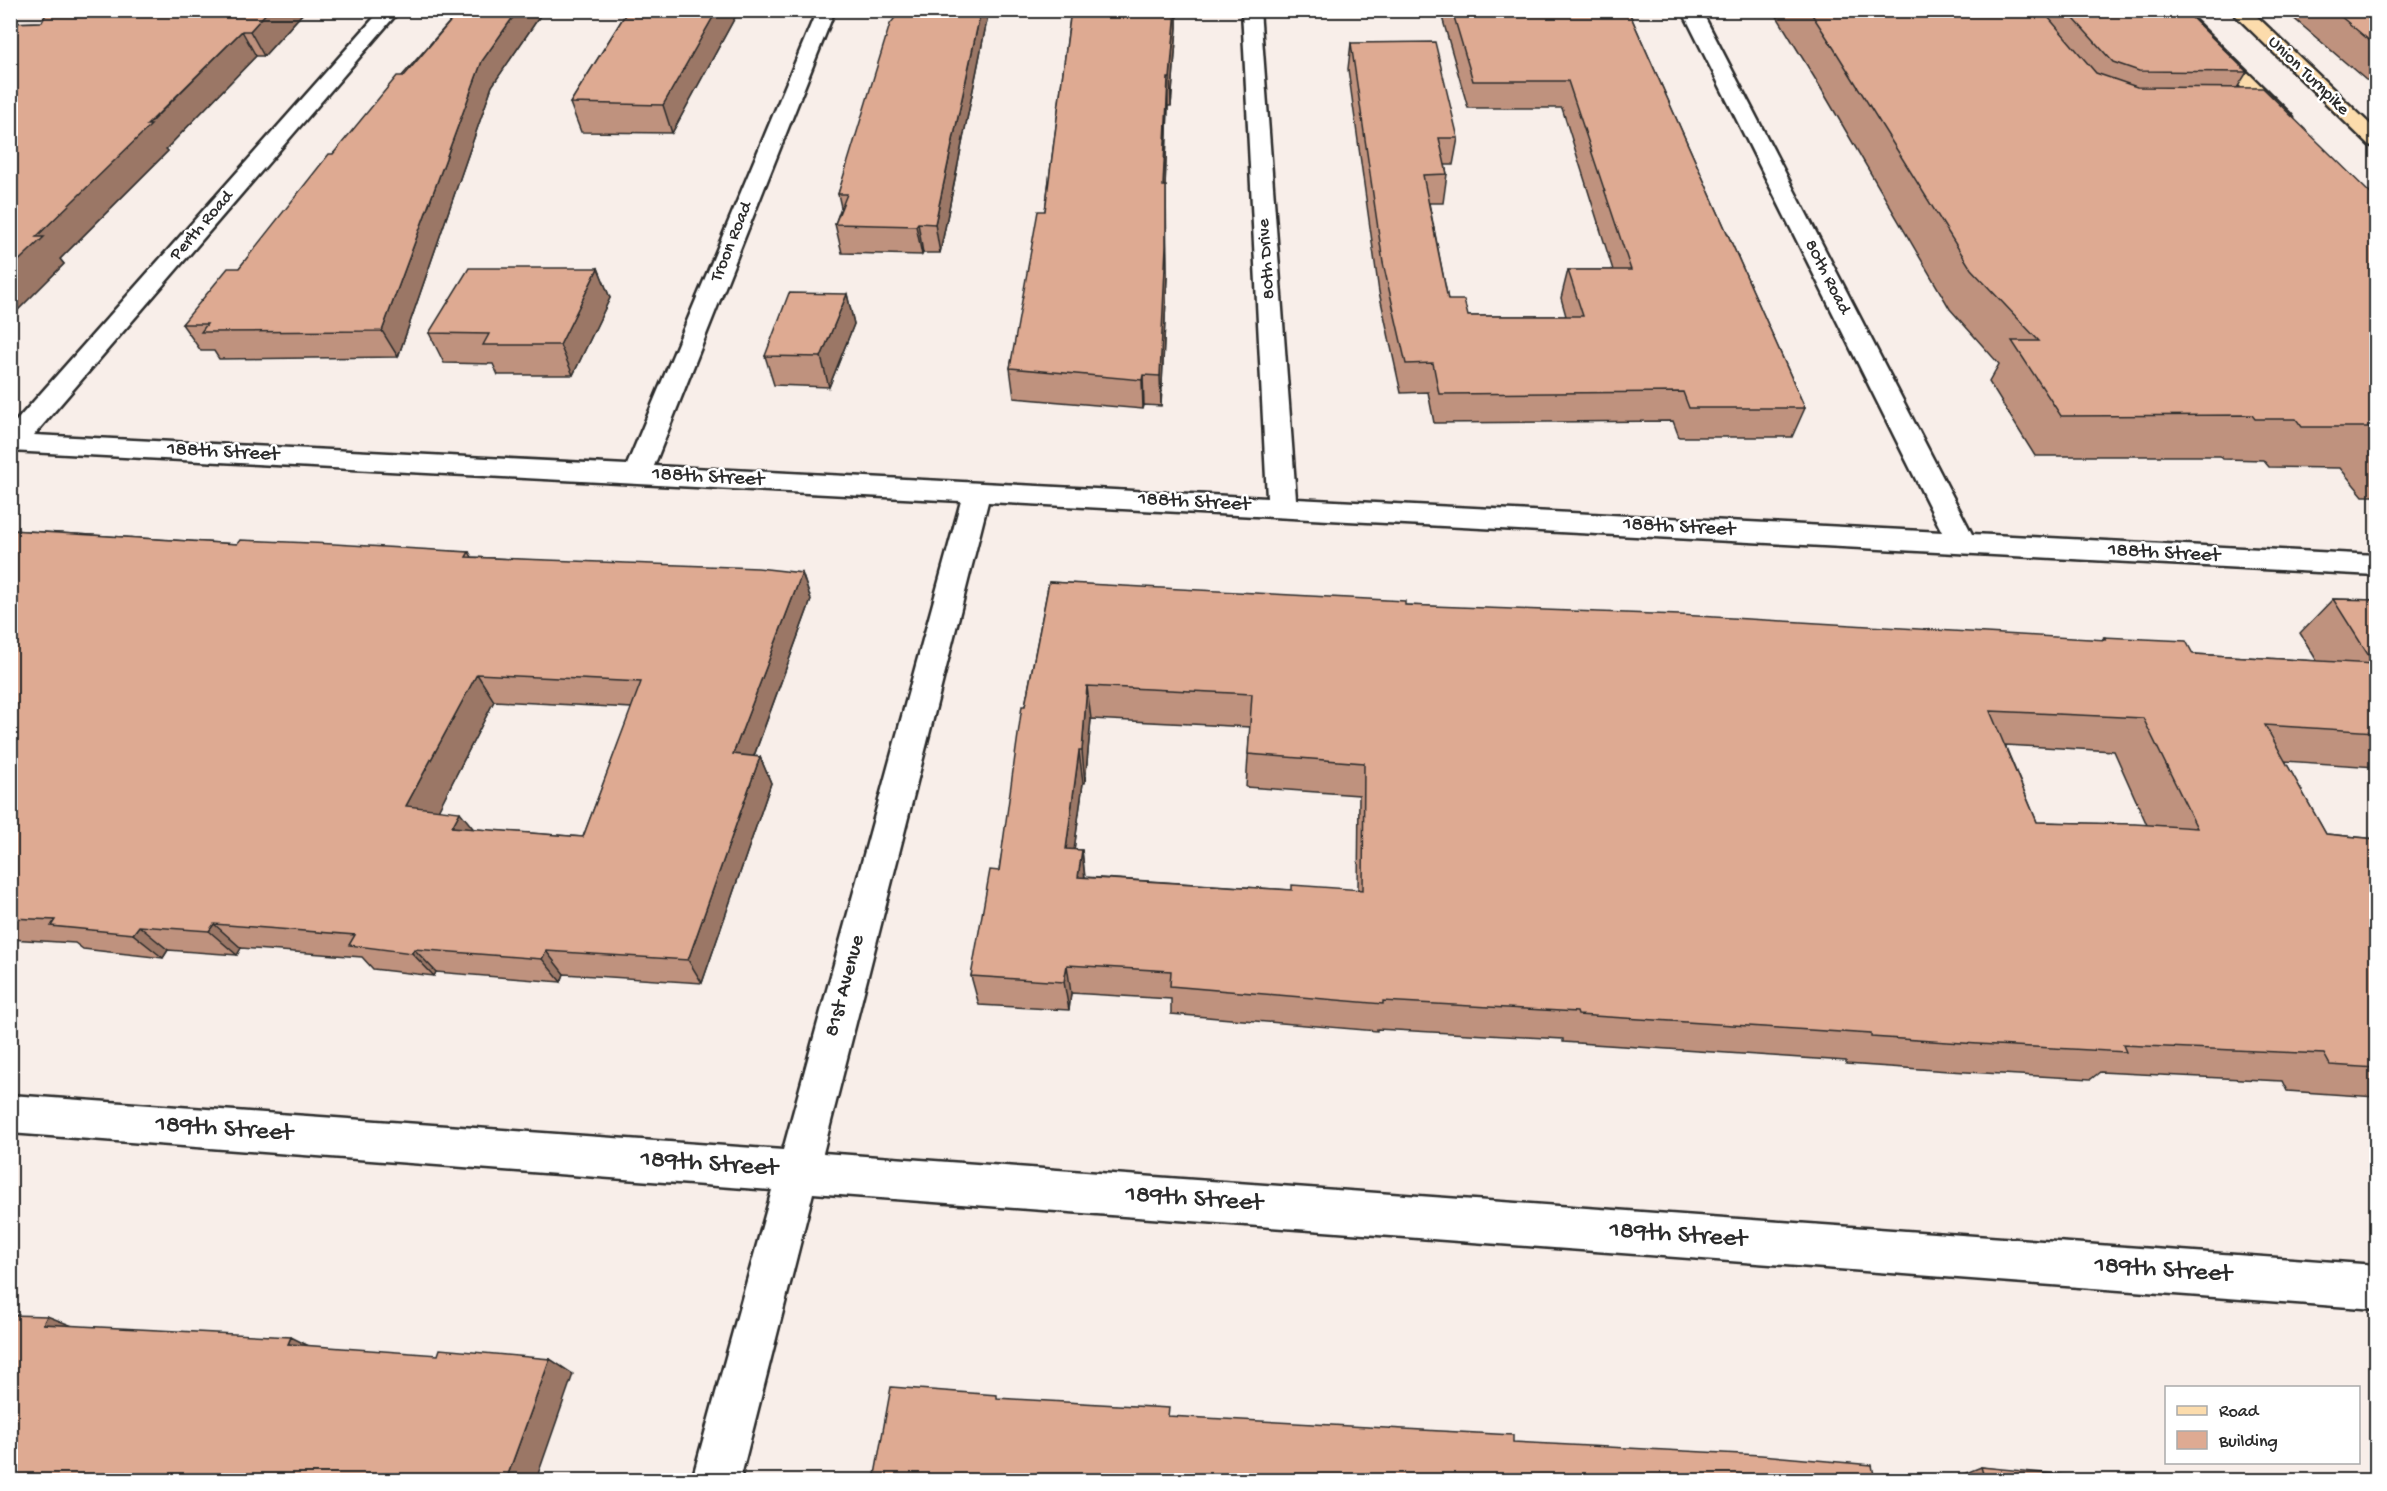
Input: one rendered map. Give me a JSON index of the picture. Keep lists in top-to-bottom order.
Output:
{
  "streets": {
    "main road": ["Union Turnpike"],
    "street": [
      "Perth Road",
      "Troon Road",
      "80th Drive",
      "80th Road",
      "188th Street",
      "81st Avenue",
      "189th Street"
    ]
  },
  "crossings": [
    ["Perth Road", "188th Street"],
    ["Troon Road", "188th Street"],
    ["80th Drive", "188th Street"],
    ["80th Road", "188th Street"],
    ["188th Street", "81st Avenue"],
    ["81st Avenue", "189th Street"]
  ],
  "legend": ["Road", "Building"]
}
